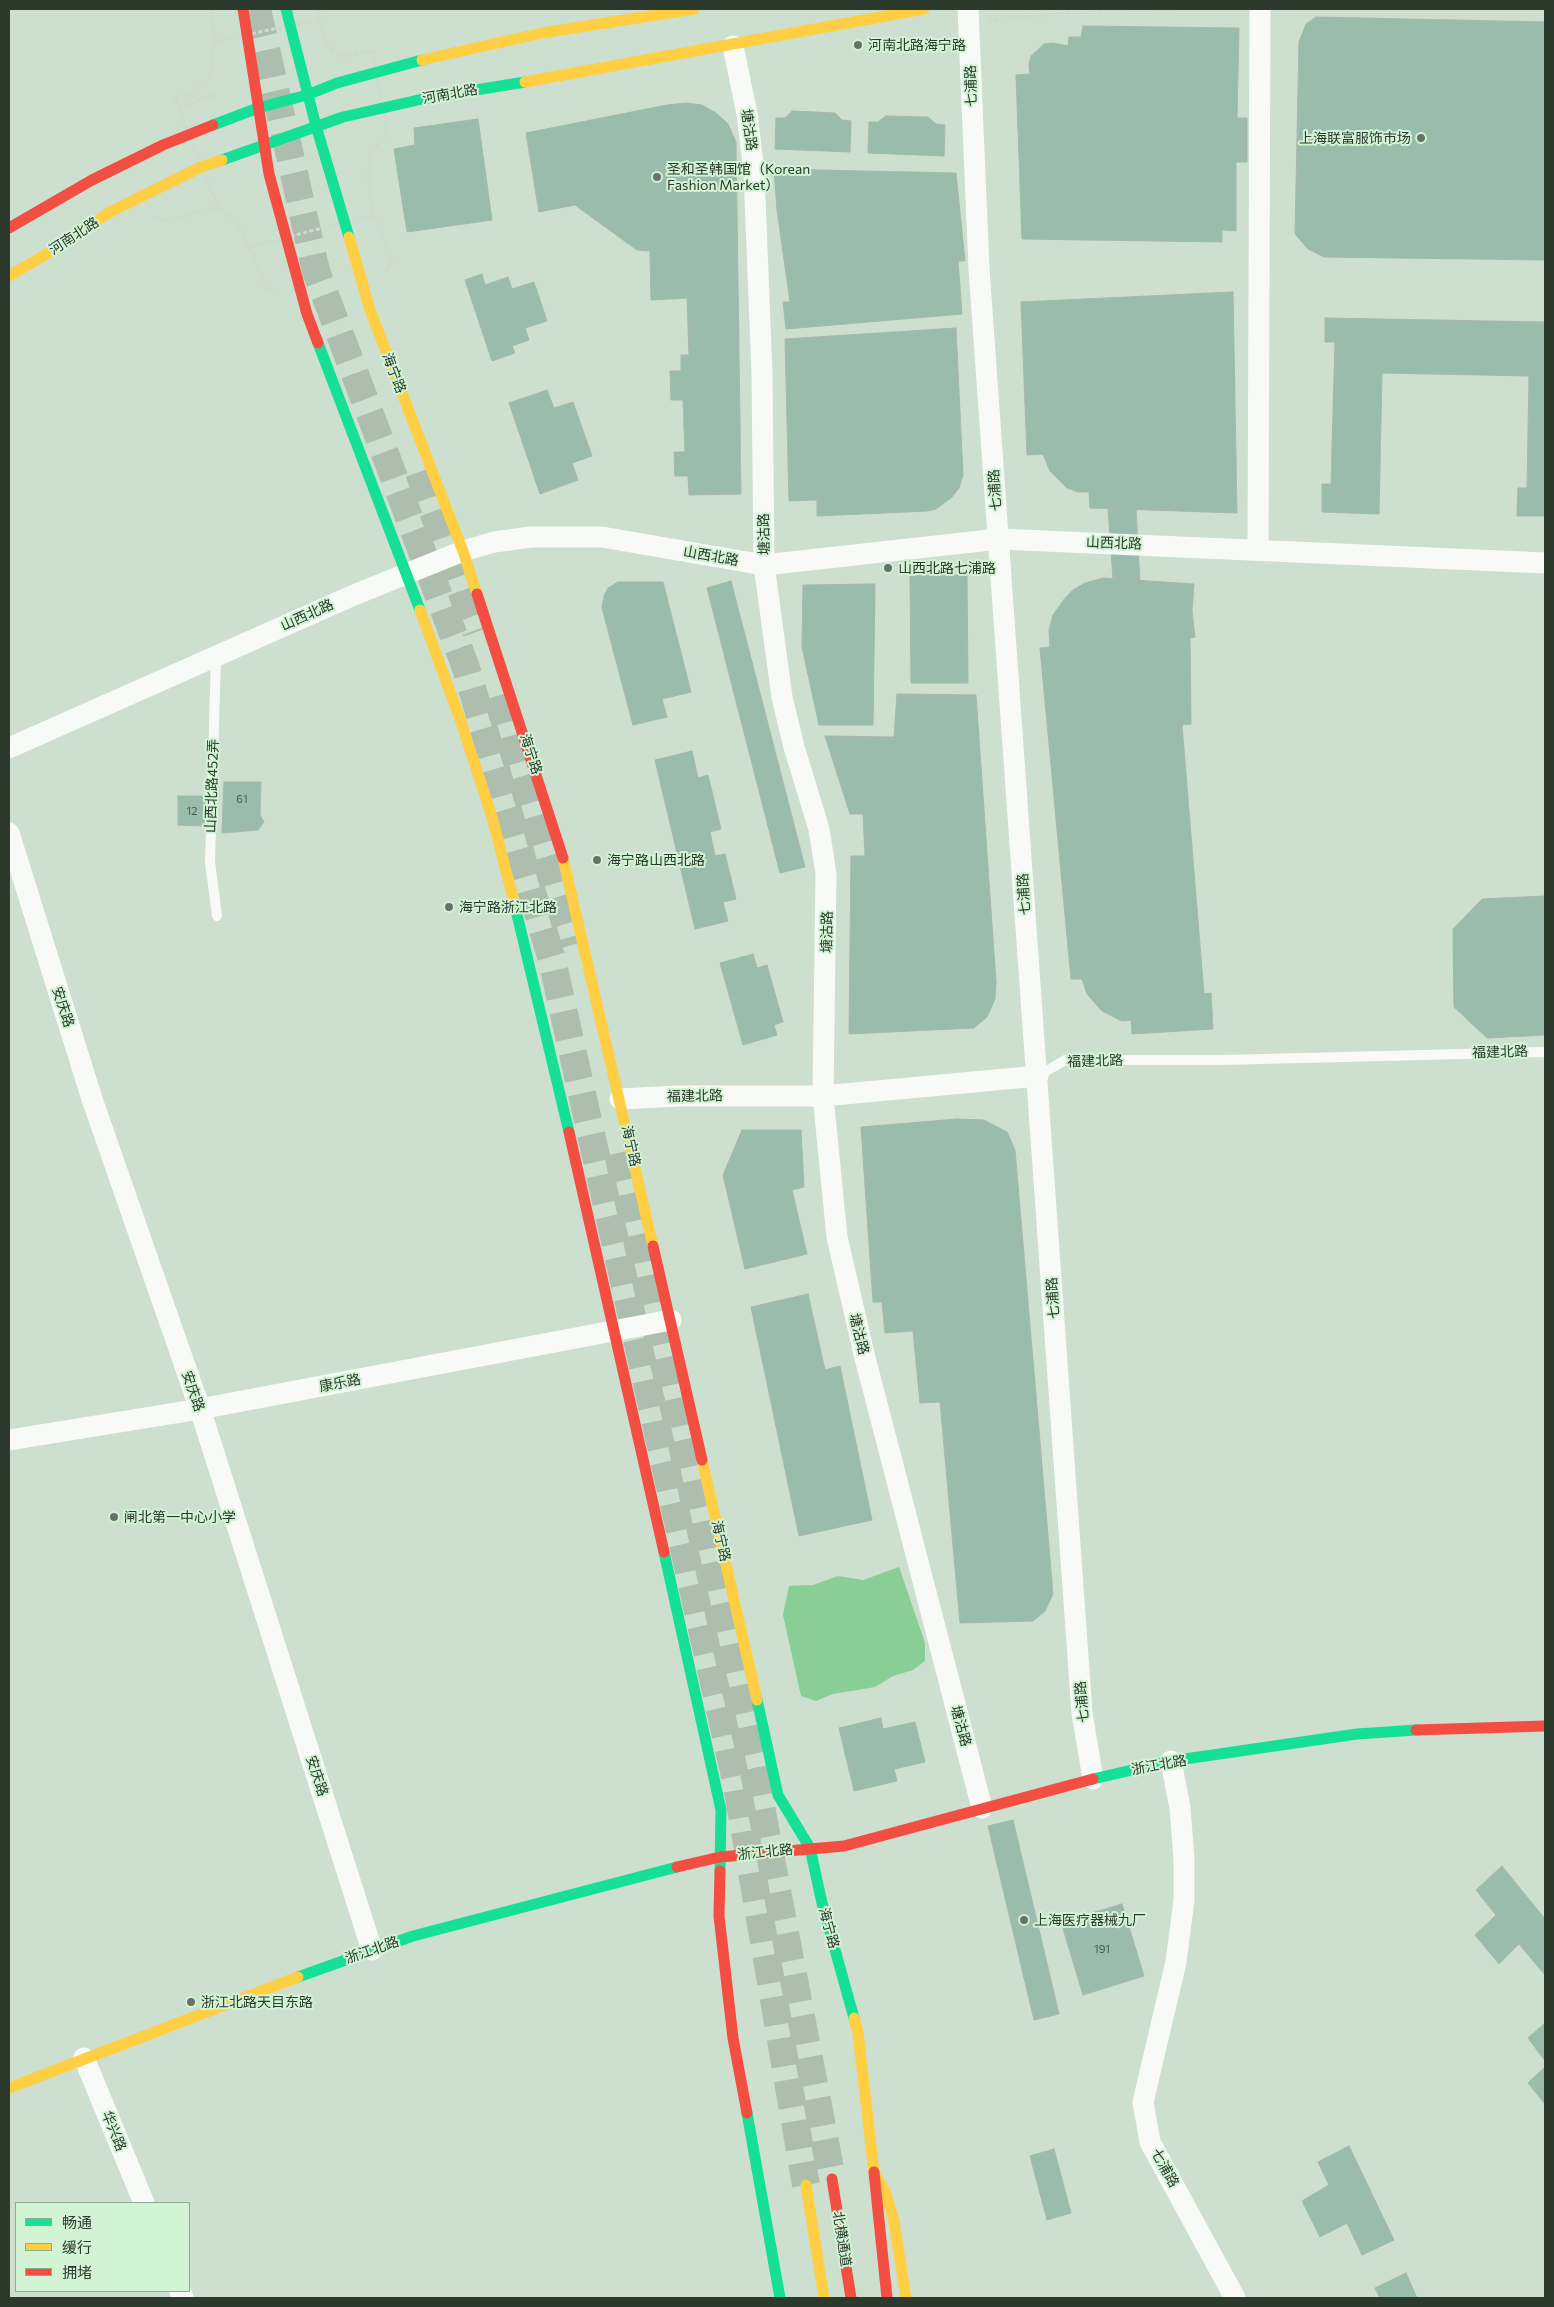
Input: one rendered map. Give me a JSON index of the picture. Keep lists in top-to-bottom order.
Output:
{
  "streets": {
    "main road": [
      "河南北路",
      "海宁路",
      "浙江北路",
      "北横通道"
    ],
    "street": [
      "七浦路",
      "塘沽路",
      "山西北路",
      "安庆路",
      "福建北路",
      "康乐路",
      "华兴路"
    ],
    "lane": ["山西北路452弄"]
  },
  "crossings": [
    ["七浦路", "山西北路"],
    ["七浦路", "福建北路"],
    ["七浦路", "浙江北路"],
    ["河南北路", "塘沽路"],
    ["河南北路", "海宁路"],
    ["塘沽路", "山西北路"],
    ["塘沽路", "福建北路"],
    ["塘沽路", "浙江北路"],
    ["海宁路", "山西北路"],
    ["海宁路", "福建北路"],
    ["海宁路", "康乐路"],
    ["海宁路", "浙江北路"],
    ["山西北路", "山西北路452弄"],
    ["安庆路", "康乐路"],
    ["安庆路", "浙江北路"],
    ["浙江北路", "华兴路"]
  ],
  "places": [
    "河南北路海宁路",
    "上海联富服饰市场",
    "圣和圣韩国馆（Korean Fashion Market）",
    "山西北路七浦路",
    "海宁路山西北路",
    "海宁路浙江北路",
    "闸北第一中心小学",
    "上海医疗器械九厂",
    "浙江北路天目东路"
  ],
  "house_numbers": ["61", "12", "191"],
  "legend": ["畅通", "缓行", "拥堵"]
}
